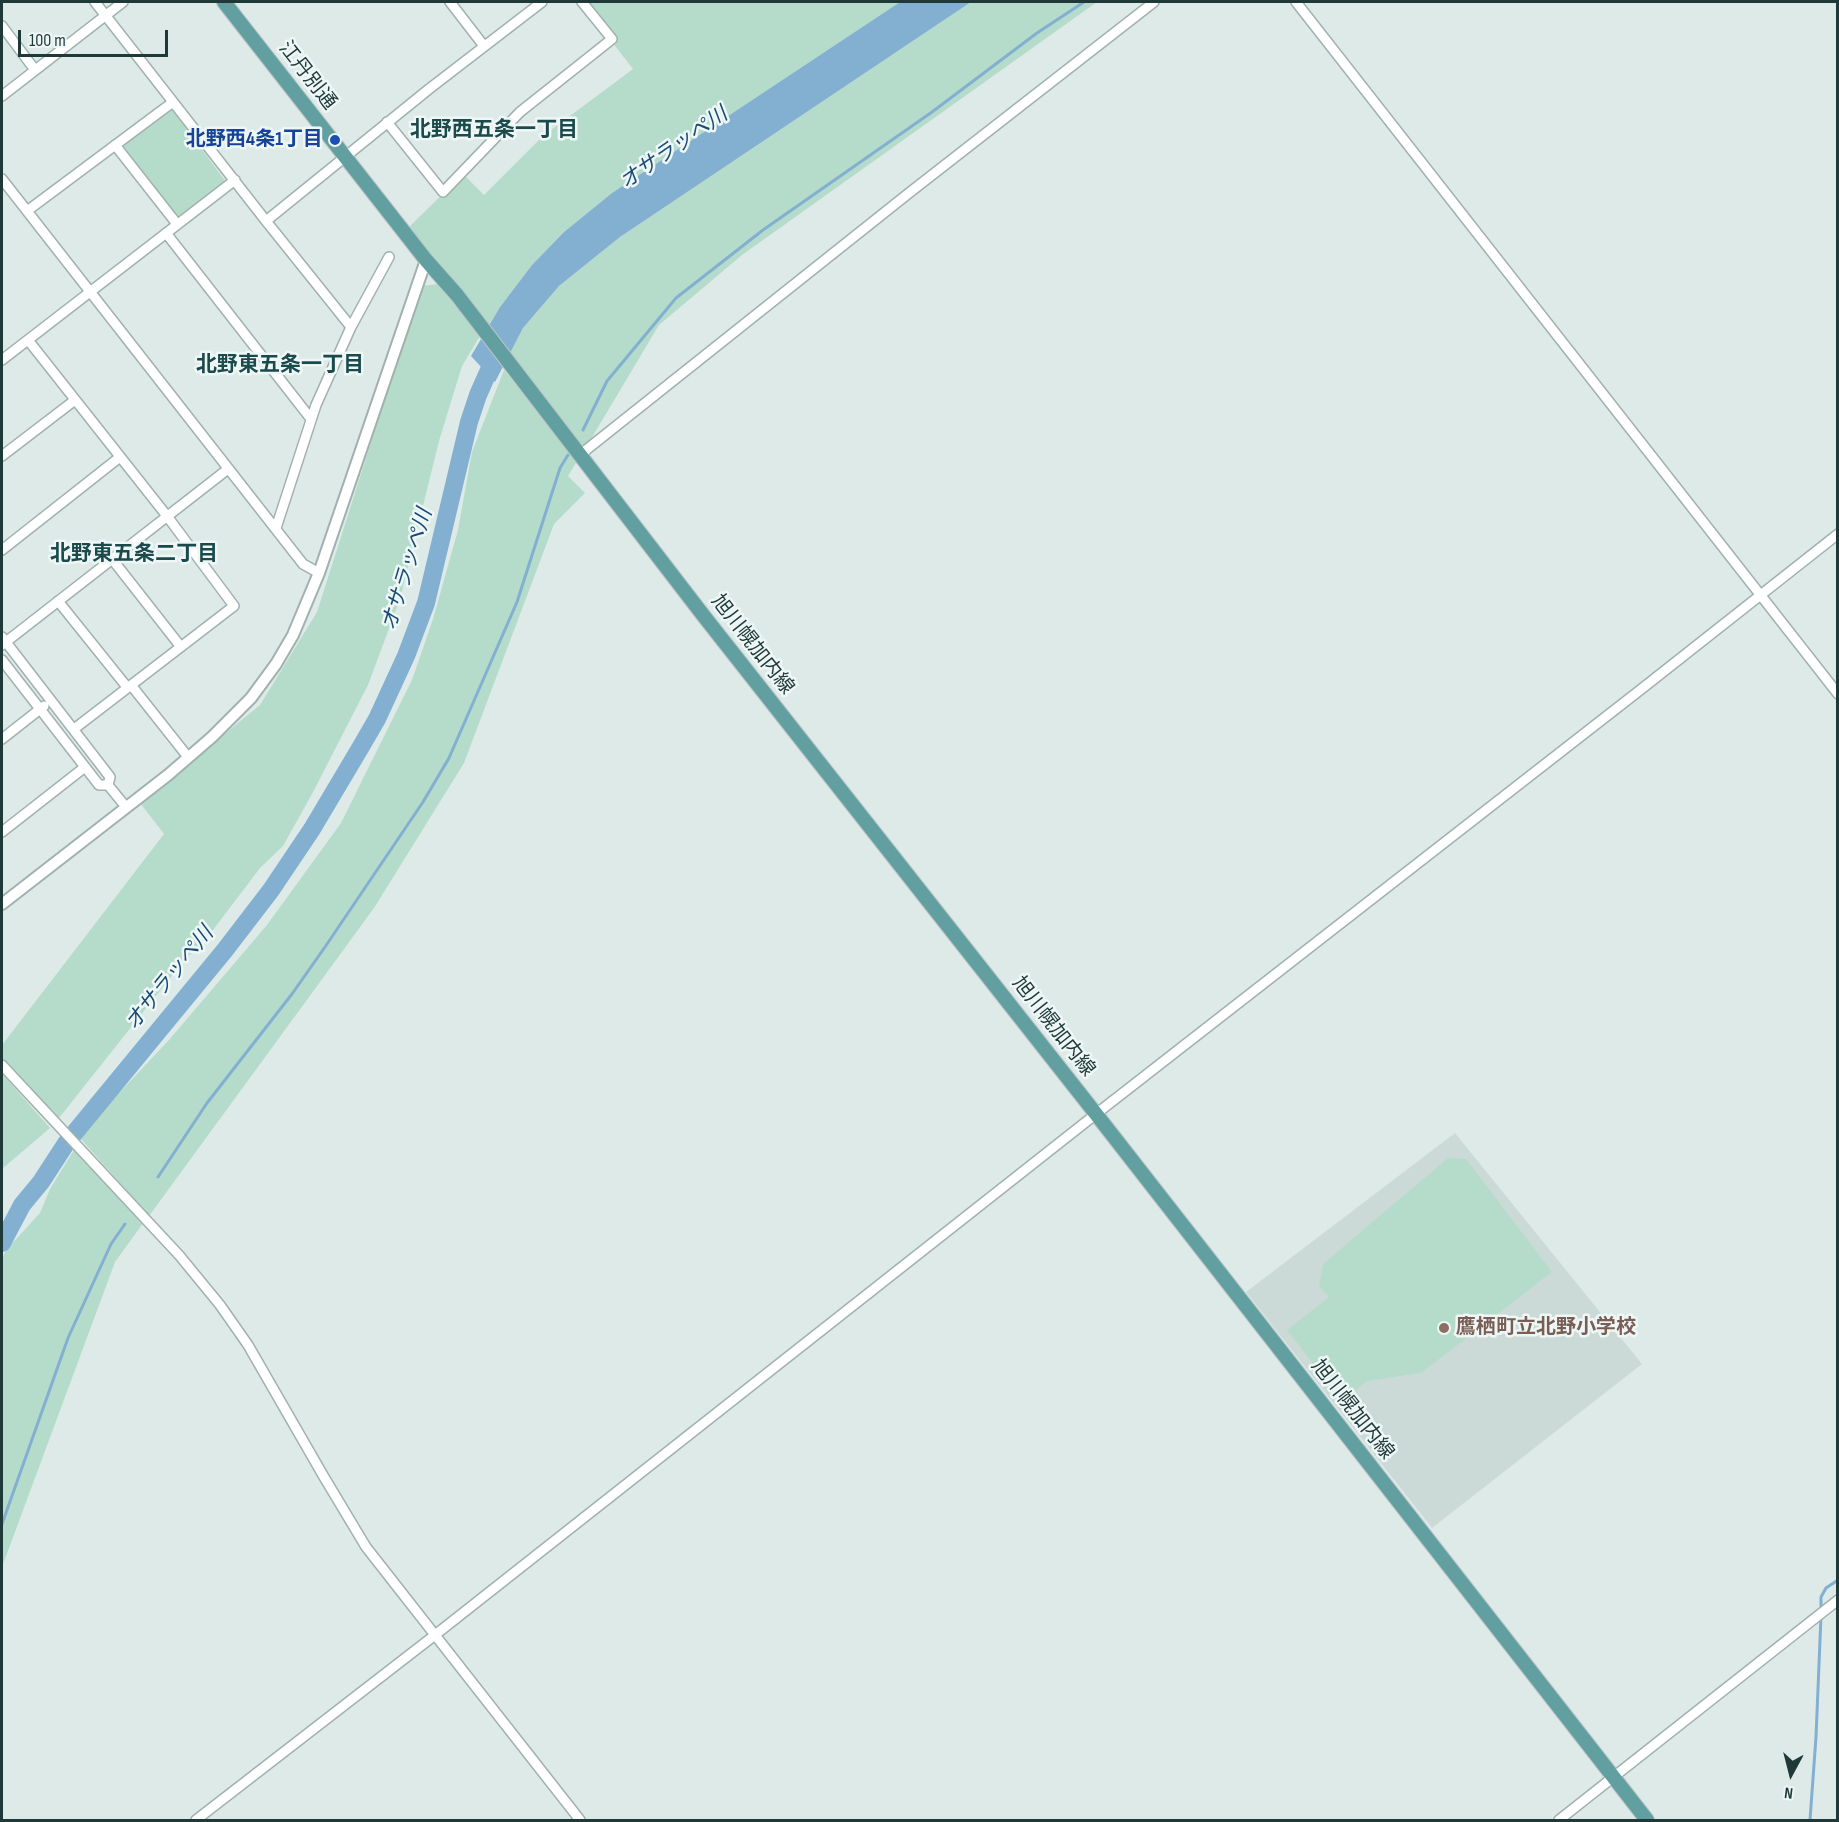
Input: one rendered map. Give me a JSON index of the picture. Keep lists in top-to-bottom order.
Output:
{
  "streets": {
    "main road": ["江丹別通", "旭川幌加内線"]
  },
  "crossings": [
    ["江丹別通", "旭川幌加内線"]
  ],
  "districts": ["北野西五条一丁目", "北野東五条一丁目", "北野東五条二丁目"],
  "water": ["オサラッペ川"],
  "places": ["北野西4条1丁目", "鷹栖町立北野小学校"],
  "scale_bar": "100 m",
  "north": "bottom"
}
